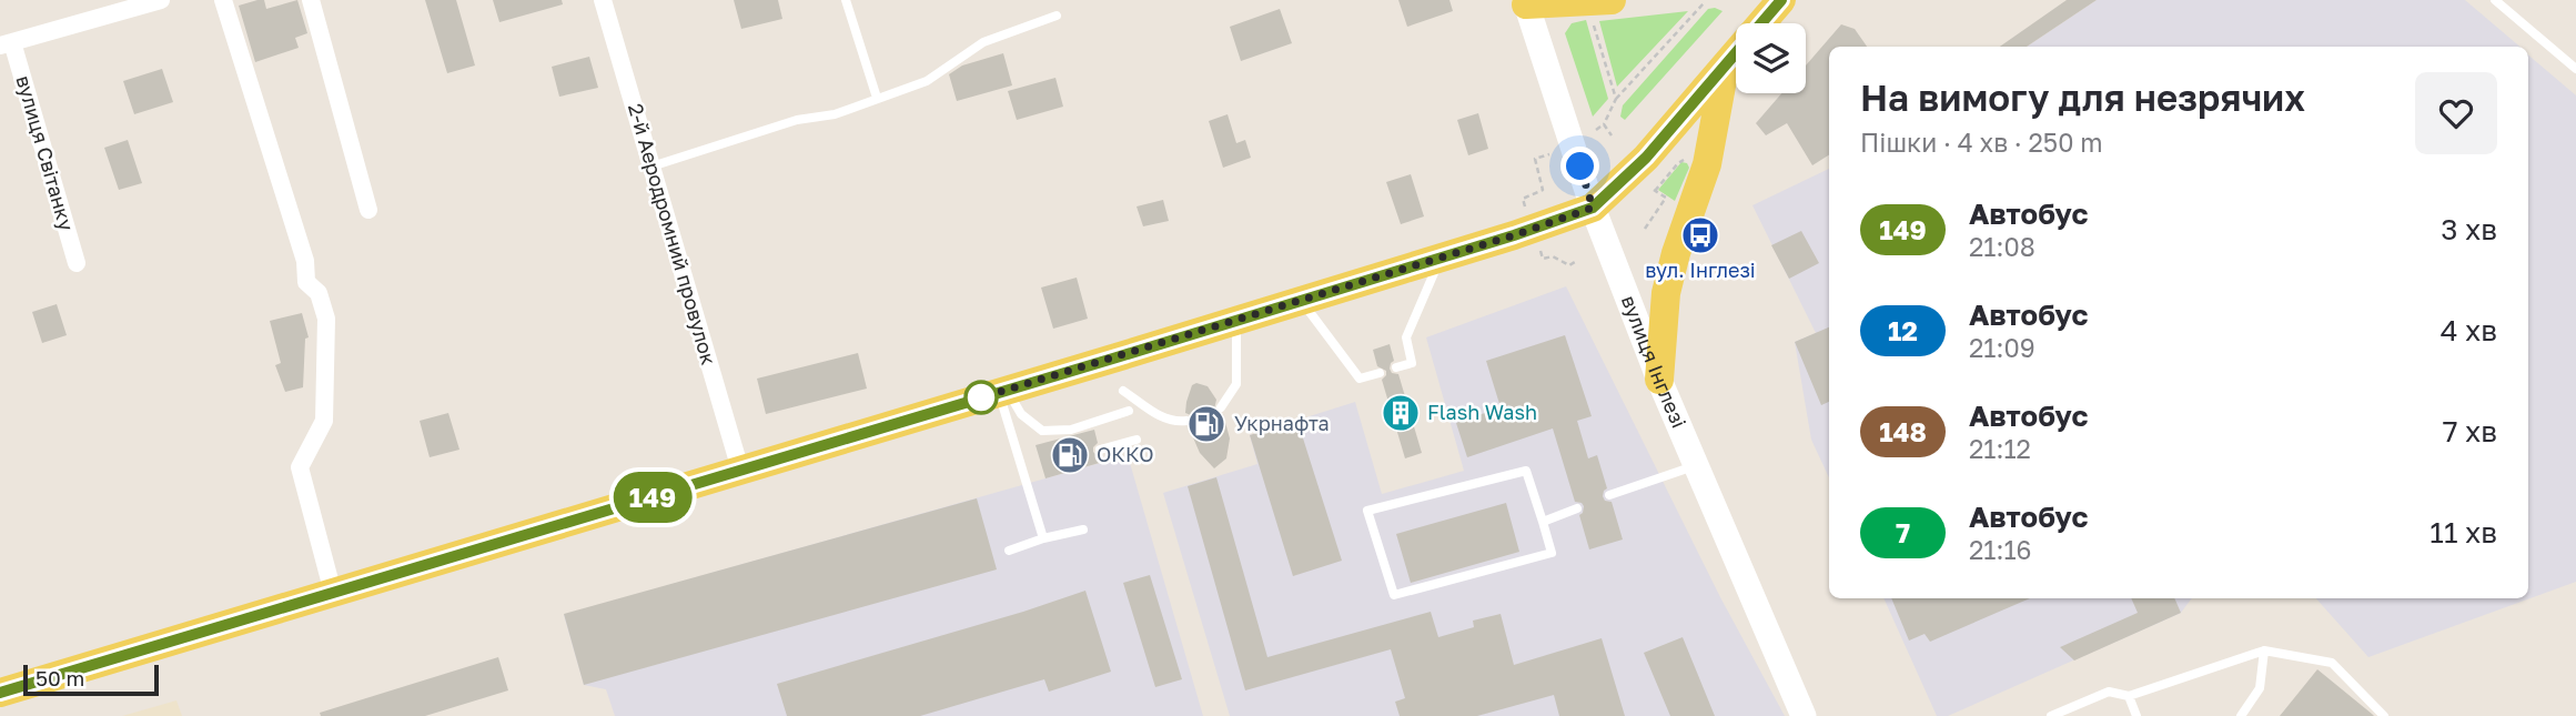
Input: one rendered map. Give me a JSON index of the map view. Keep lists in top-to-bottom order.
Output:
{
  "streets": {
    "main road": ["вулиця Інглезі"],
    "street": ["вулиця Світанку", "2-й Аеродромний провулок"]
  },
  "places": {
    "bus stop": ["вул. Інглезі"],
    "building": ["Flash Wash"],
    "fuel station": ["Укрнафта", "ОККО"]
  },
  "lines": ["bus line 149"],
  "scale_bar": "50 m",
  "page": {
    "on_map": "149",
    "heading": ["На вимогу для незрячих", "Пішки · 4 хв · 250 m"],
    "list": [
      {
        "mark": "149",
        "name": "Автобус",
        "note": "21:08",
        "value": "3 хв"
      },
      {
        "mark": "12",
        "name": "Автобус",
        "note": "21:09",
        "value": "4 хв"
      },
      {
        "mark": "148",
        "name": "Автобус",
        "note": "21:12",
        "value": "7 хв"
      },
      {
        "mark": "7",
        "name": "Автобус",
        "note": "21:16",
        "value": "11 хв"
      }
    ],
    "scale": "50 m"
  }
}
